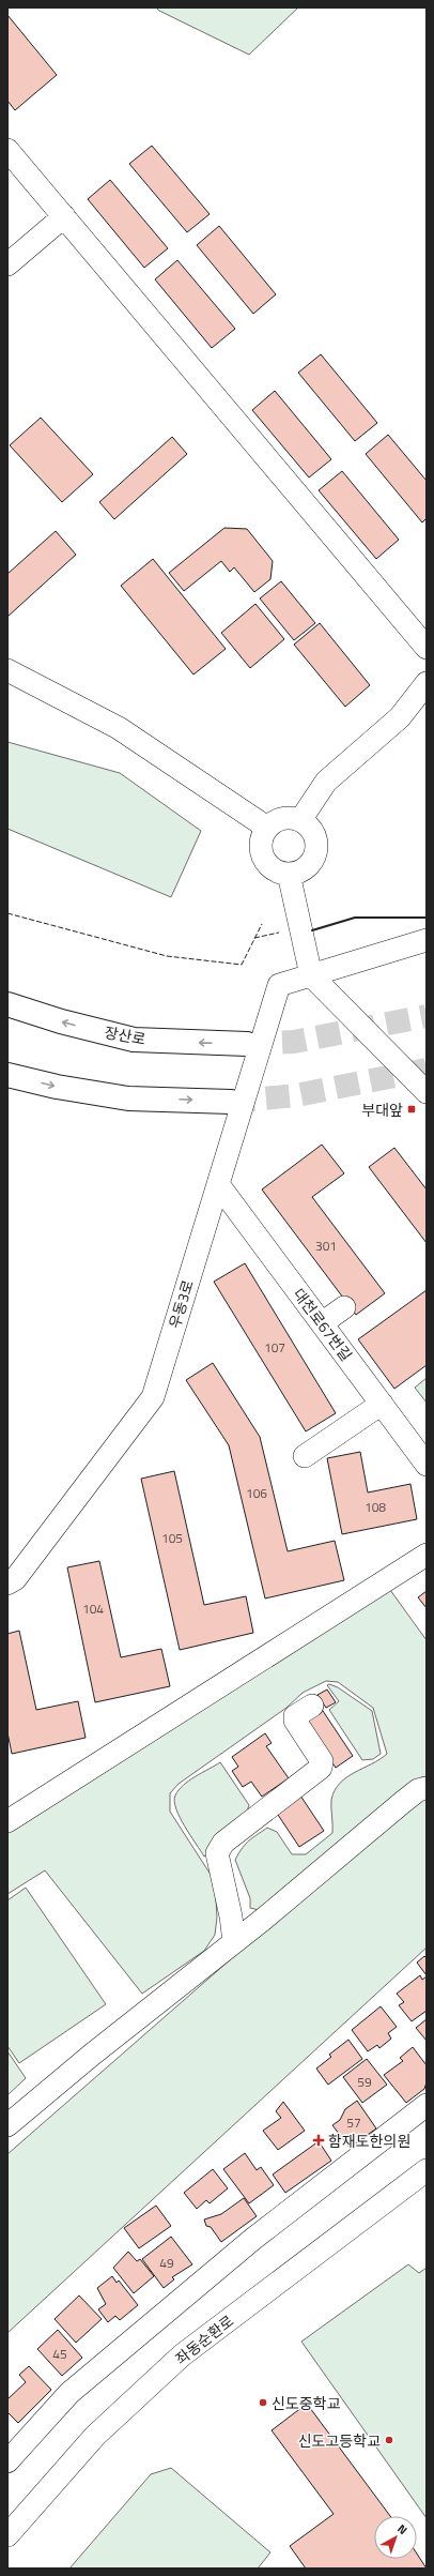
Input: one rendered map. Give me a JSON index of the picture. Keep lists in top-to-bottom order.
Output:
{
  "streets": {
    "highway": ["장산로"],
    "street": ["우동3로", "대천로67번길", "좌동순환로"]
  },
  "crossings": [
    ["우동3로", "대천로67번길"]
  ],
  "places": {
    "transit": ["부대앞"],
    "health": ["함재도한의원"],
    "other": ["신도중학교", "신도고등학교"]
  },
  "house_numbers": [
    "301",
    "107",
    "106",
    "108",
    "105",
    "104",
    "59",
    "57",
    "49",
    "45"
  ],
  "north": "top right"
}
